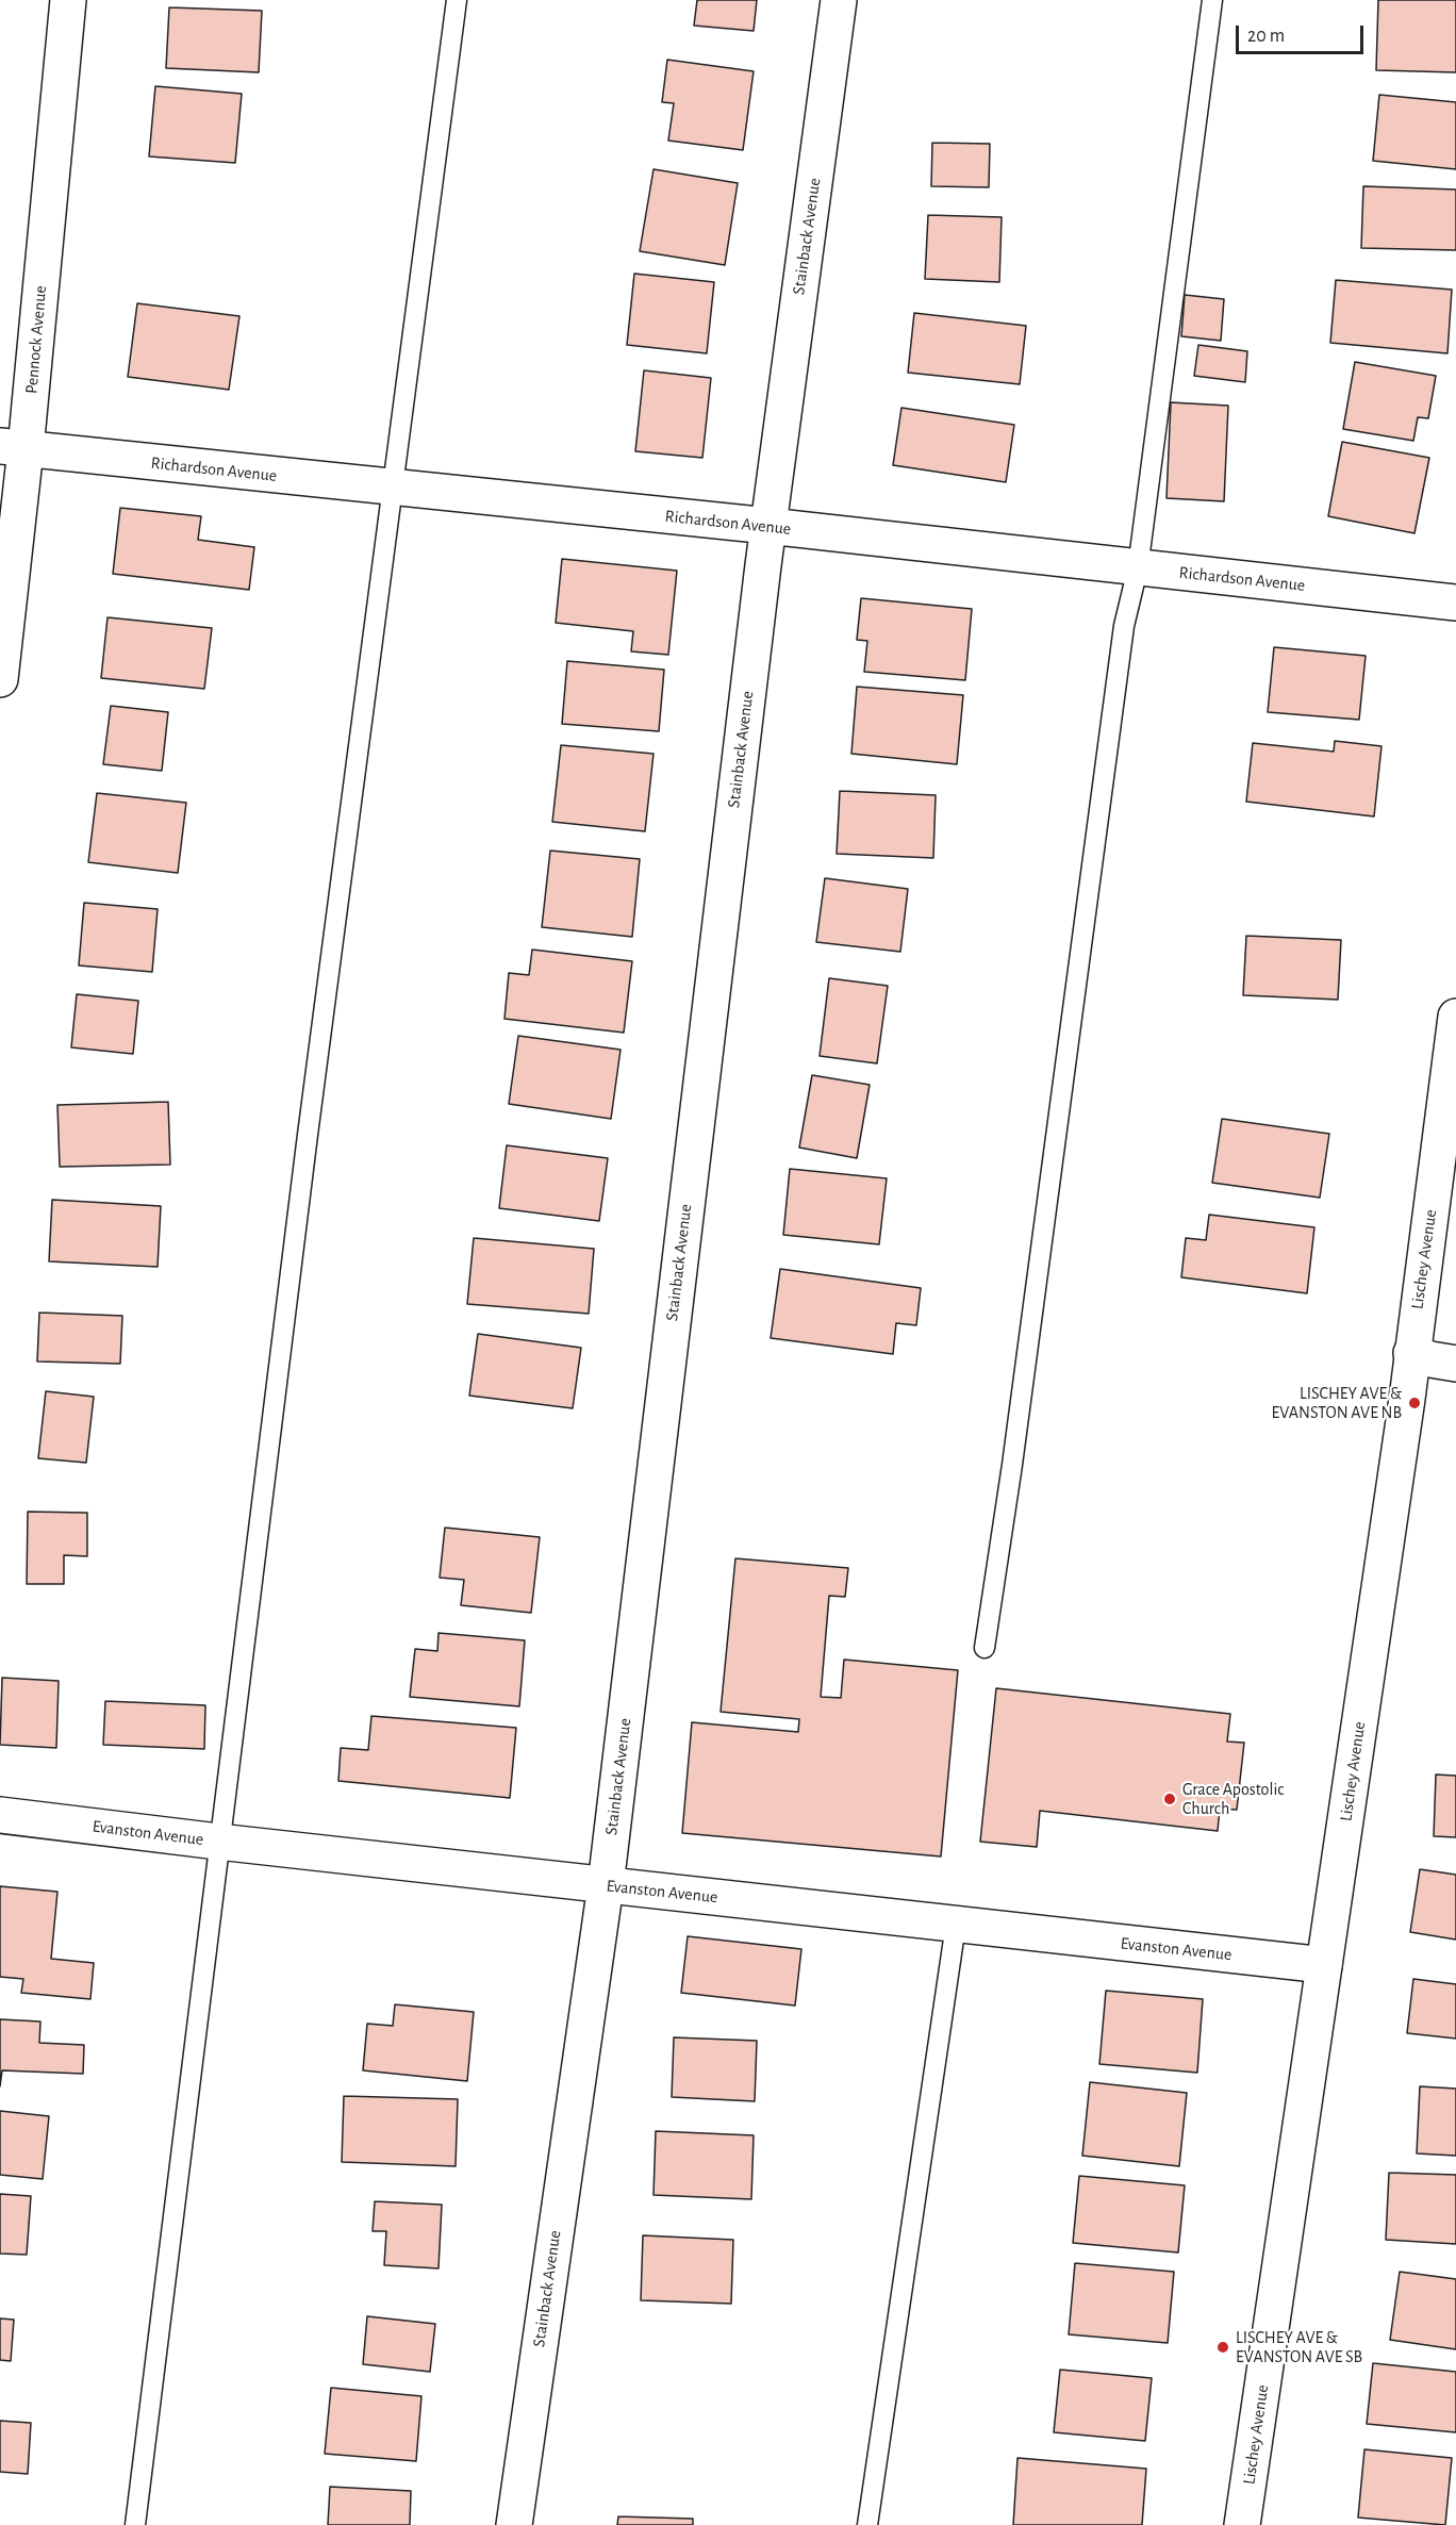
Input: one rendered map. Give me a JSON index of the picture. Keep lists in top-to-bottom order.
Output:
{
  "streets": {
    "street": [
      "Stainback Avenue",
      "Pennock Avenue",
      "Richardson Avenue",
      "Lischey Avenue",
      "Evanston Avenue"
    ]
  },
  "crossings": [
    ["Stainback Avenue", "Richardson Avenue"],
    ["Stainback Avenue", "Evanston Avenue"],
    ["Pennock Avenue", "Richardson Avenue"],
    ["Lischey Avenue", "Evanston Avenue"]
  ],
  "places": ["LISCHEY AVE & EVANSTON AVE NB", "Grace Apostolic Church", "LISCHEY AVE & EVANSTON AVE SB"],
  "scale_bar": "20 m"
}
